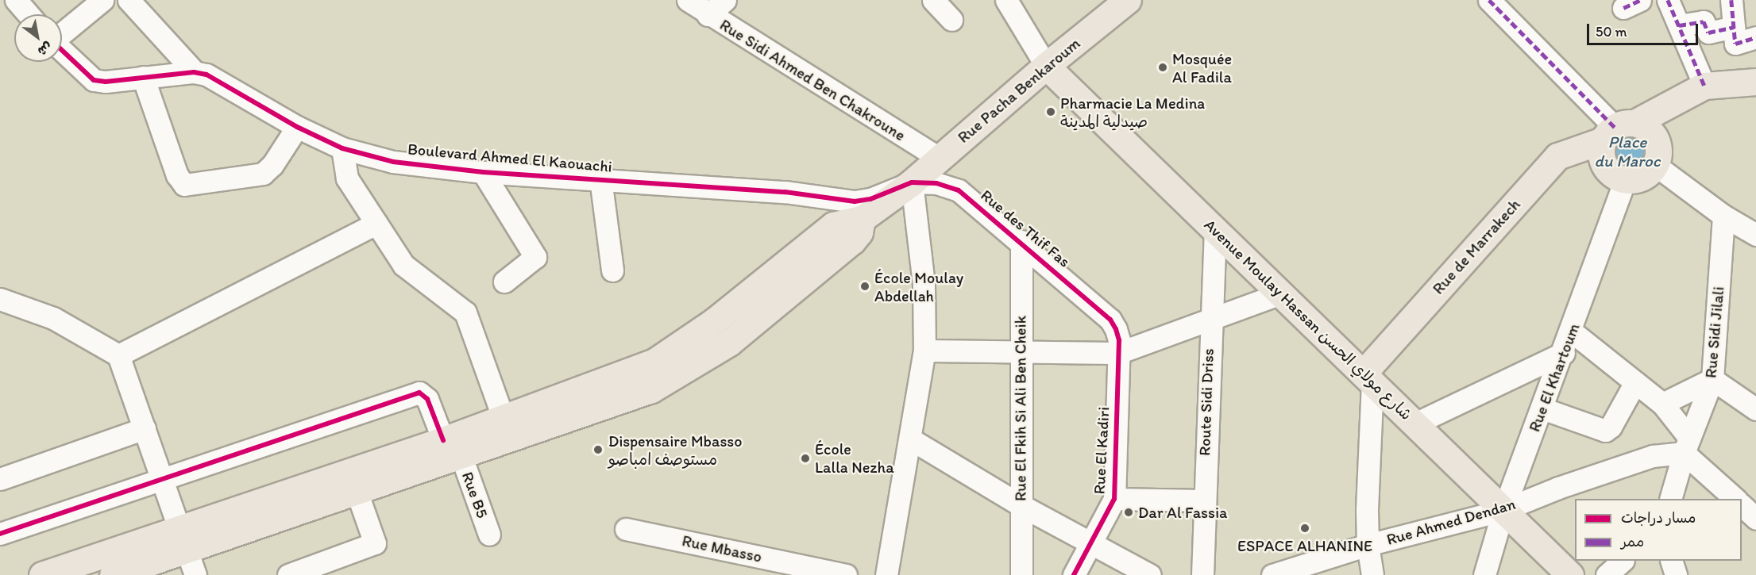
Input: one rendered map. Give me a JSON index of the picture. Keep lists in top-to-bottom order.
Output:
{
  "streets": {
    "main road": ["Rue Pacha Benkaroum", "Rue de Marrakech", "Avenue Moulay Hassan شارع مولاي الحسن"],
    "street": [
      "Rue Sidi Ahmed Ben Chakroune",
      "Boulevard Ahmed El Kaouachi",
      "Rue des Thif Fas",
      "Rue Sidi Jilali",
      "Rue El Khartoum",
      "Route Sidi Driss",
      "Rue El Fkih Si Ali Ben Cheik",
      "Rue El Kadiri",
      "Rue B5",
      "Rue Ahmed Dendan",
      "Rue Mbasso"
    ]
  },
  "crossings": [
    ["Rue Sidi Ahmed Ben Chakroune", "Rue Pacha Benkaroum"],
    ["Rue Pacha Benkaroum", "Boulevard Ahmed El Kaouachi"],
    ["Rue Pacha Benkaroum", "Rue des Thif Fas"],
    ["Rue Pacha Benkaroum", "Avenue Moulay Hassan شارع مولاي الحسن"],
    ["Boulevard Ahmed El Kaouachi", "Rue des Thif Fas"],
    ["Rue des Thif Fas", "Rue El Fkih Si Ali Ben Cheik"],
    ["Rue des Thif Fas", "Rue El Kadiri"],
    ["Rue de Marrakech", "Avenue Moulay Hassan شارع مولاي الحسن"],
    ["Rue de Marrakech", "Rue El Khartoum"],
    ["Avenue Moulay Hassan شارع مولاي الحسن", "Rue El Khartoum"],
    ["Avenue Moulay Hassan شارع مولاي الحسن", "Route Sidi Driss"],
    ["Avenue Moulay Hassan شارع مولاي الحسن", "Rue Ahmed Dendan"],
    ["Rue Sidi Jilali", "Rue Ahmed Dendan"],
    ["Rue El Khartoum", "Rue Ahmed Dendan"]
  ],
  "water": ["Place du Maroc"],
  "places": [
    "Mosquée Al Fadila",
    "Pharmacie La Medina صيدلية المدينة",
    "École Moulay Abdellah",
    "Dispensaire Mbasso مستوصف امباصو",
    "École Lalla Nezha",
    "Dar Al Fassia",
    "ESPACE ALHANINE"
  ],
  "legend": ["مسار دراجات", "ممر"],
  "scale_bar": "50 m",
  "north": "bottom right"
}
